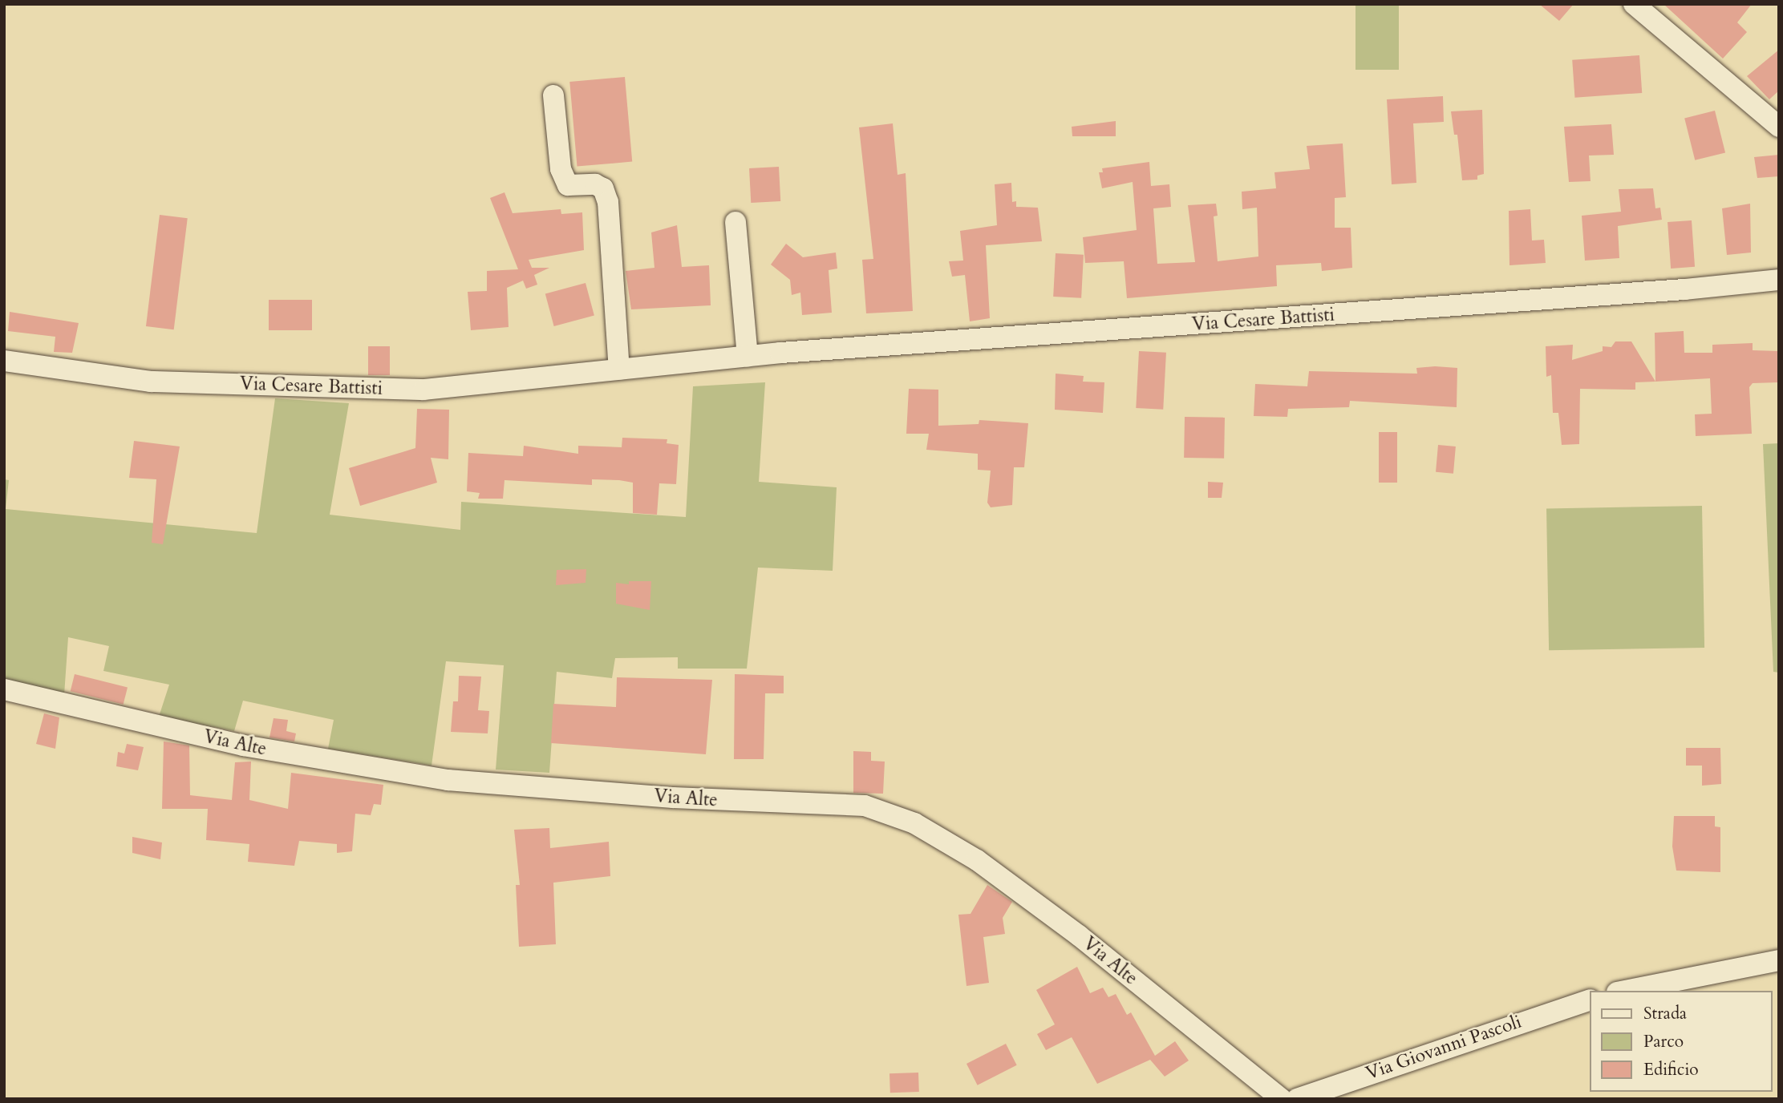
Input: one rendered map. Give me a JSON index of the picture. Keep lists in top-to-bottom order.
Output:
{
  "streets": {
    "street": ["Via Cesare Battisti", "Via Alte", "Via Giovanni Pascoli"]
  },
  "legend": ["Strada", "Parco", "Edificio"]
}
